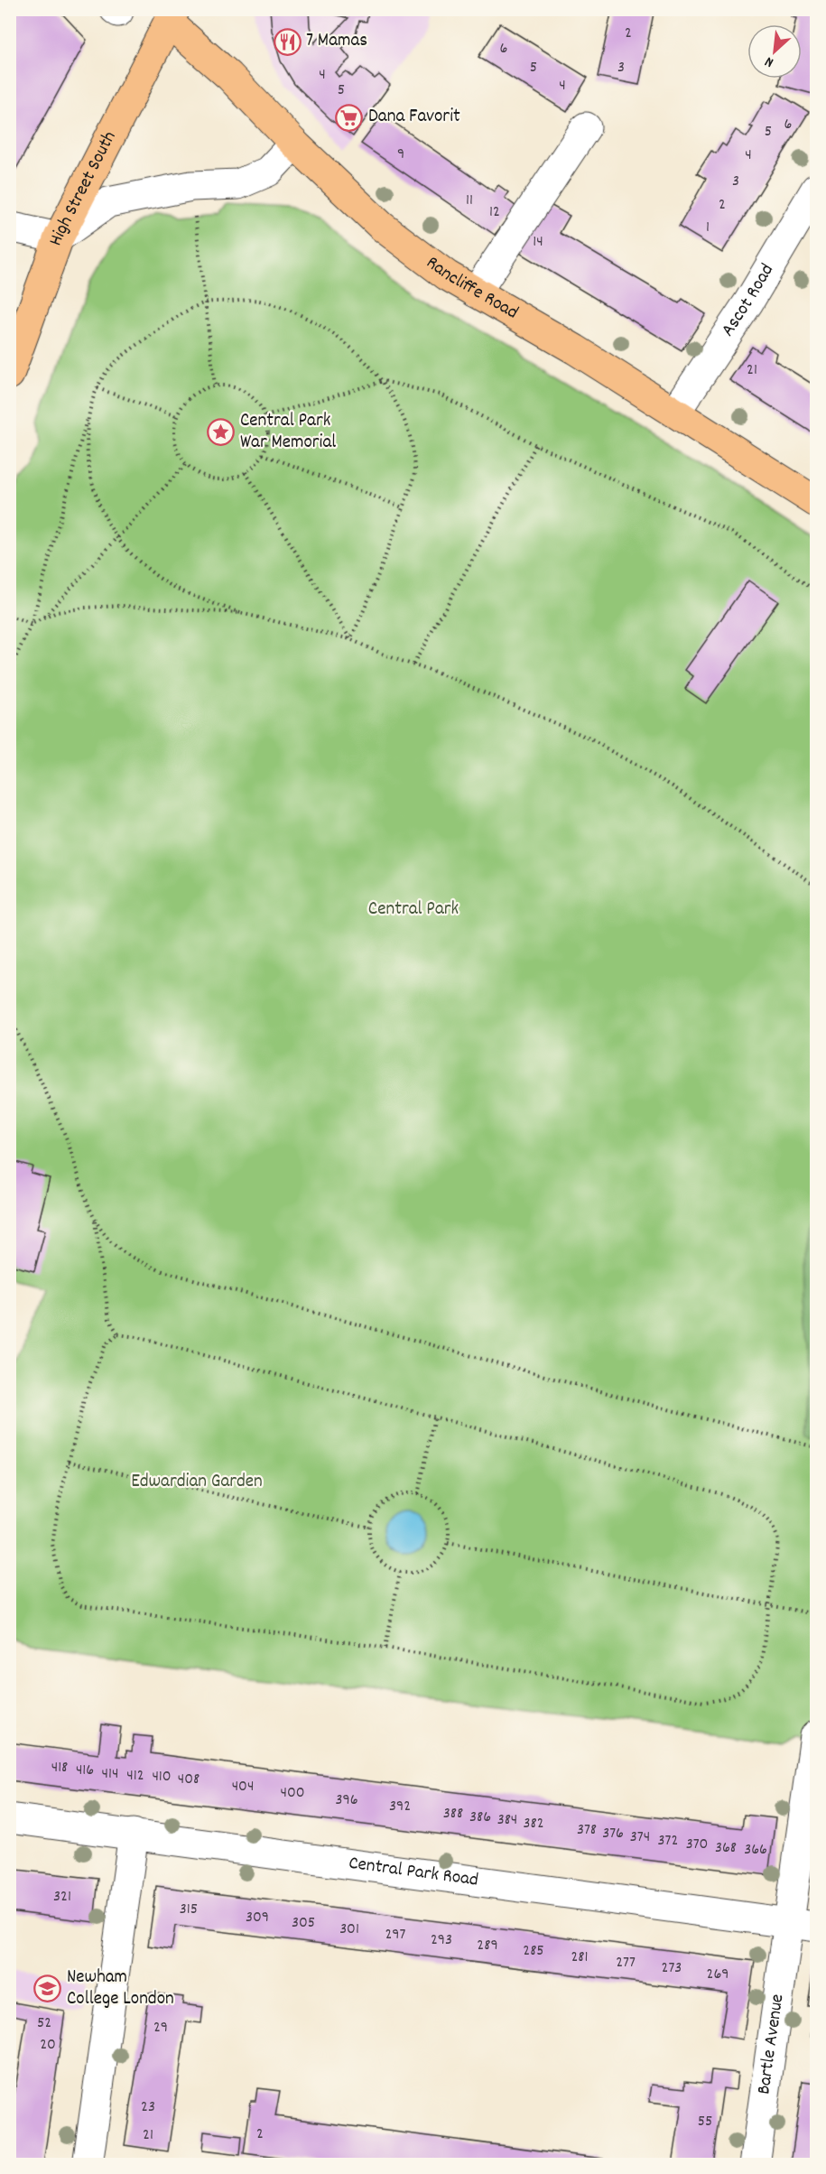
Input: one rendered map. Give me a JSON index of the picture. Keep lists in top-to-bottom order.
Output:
{
  "streets": {
    "main road": ["High Street South", "Rancliffe Road"],
    "street": ["Ascot Road", "Central Park Road", "Bartle Avenue"]
  },
  "crossings": [
    ["High Street South", "Rancliffe Road"],
    ["Rancliffe Road", "Ascot Road"],
    ["Central Park Road", "Bartle Avenue"]
  ],
  "parks": ["Central Park", "Edwardian Garden"],
  "places": {
    "restaurant": ["7 Mamas"],
    "supermarket": ["Dana Favorit"],
    "place": ["Central Park War Memorial"],
    "school or university": ["Newham College London"]
  },
  "house_numbers": [
    "2",
    "6",
    "5",
    "3",
    "4",
    "4",
    "5",
    "6",
    "5",
    "9",
    "4",
    "3",
    "11",
    "2",
    "12",
    "1",
    "14",
    "21",
    "418",
    "416",
    "414",
    "412",
    "410",
    "408",
    "404",
    "400",
    "396",
    "392",
    "388",
    "386",
    "384",
    "382",
    "378",
    "376",
    "374",
    "372",
    "370",
    "368",
    "366",
    "321",
    "315",
    "309",
    "305",
    "301",
    "297",
    "293",
    "289",
    "285",
    "281",
    "277",
    "273",
    "269",
    "52",
    "29",
    "20",
    "23",
    "55",
    "2",
    "21"
  ],
  "north": "bottom left"
}
